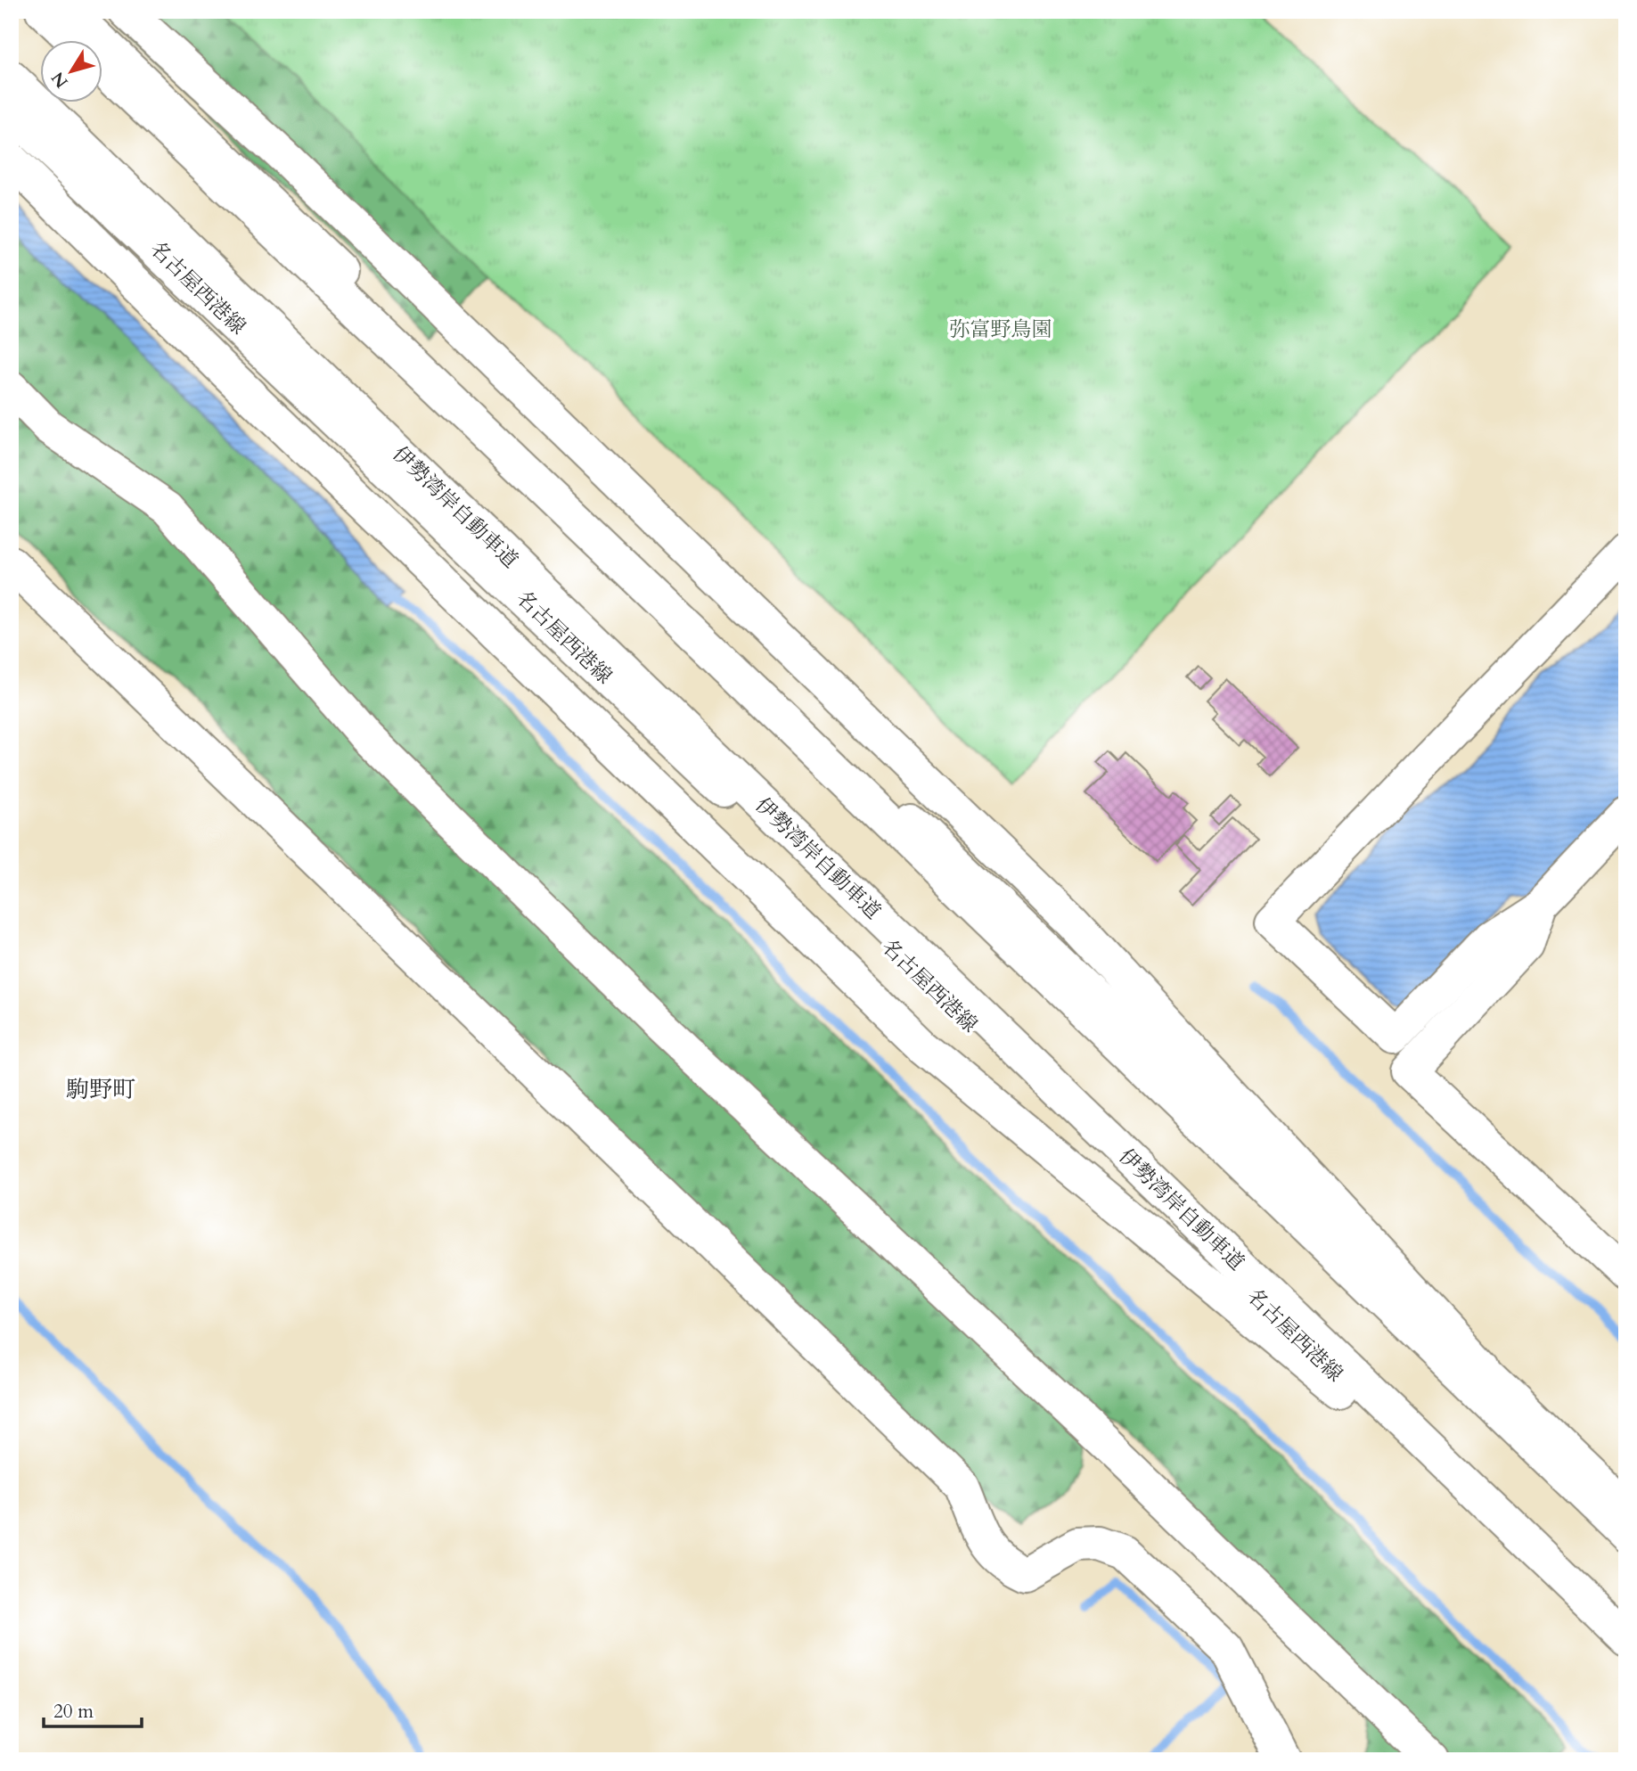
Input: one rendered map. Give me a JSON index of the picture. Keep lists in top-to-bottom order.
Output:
{
  "streets": {
    "main road": ["名古屋西港線", "伊勢湾岸自動車道"]
  },
  "districts": ["駒野町"],
  "parks": ["弥富野鳥園"],
  "scale_bar": "20 m",
  "north": "bottom left"
}
